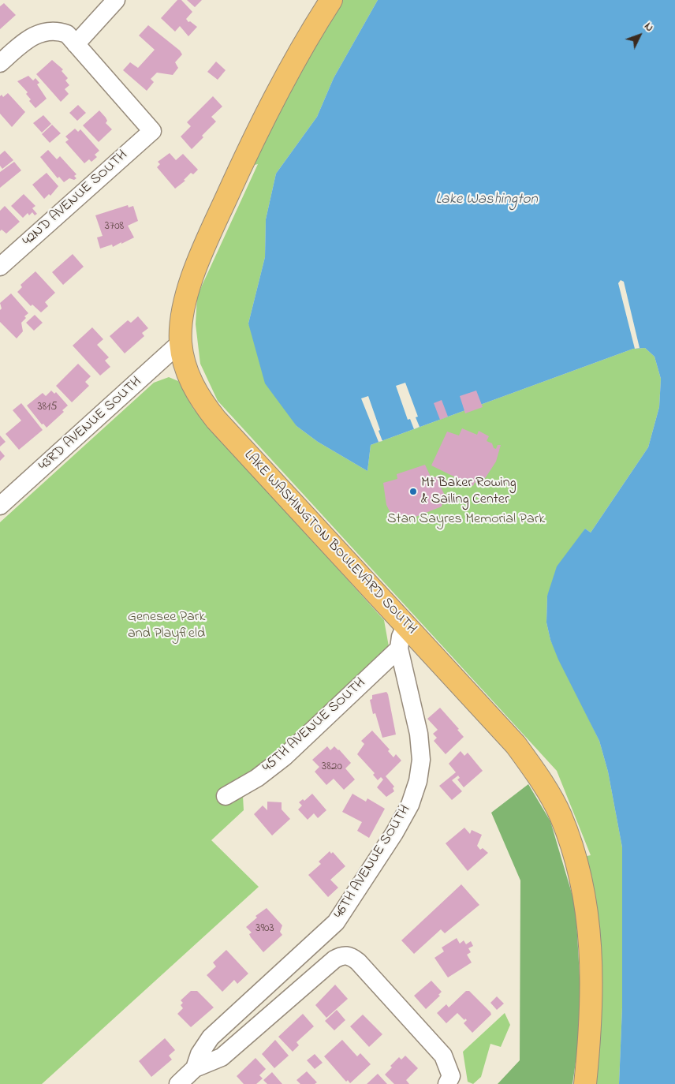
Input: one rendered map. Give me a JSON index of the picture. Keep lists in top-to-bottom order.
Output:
{
  "streets": {
    "main road": ["LAKE WASHINGTON BOULEVARD SOUTH"],
    "street": [
      "42ND AVENUE SOUTH",
      "43RD AVENUE SOUTH",
      "45TH AVENUE SOUTH",
      "46TH AVENUE SOUTH"
    ]
  },
  "crossings": [
    ["43RD AVENUE SOUTH", "LAKE WASHINGTON BOULEVARD SOUTH"],
    ["LAKE WASHINGTON BOULEVARD SOUTH", "46TH AVENUE SOUTH"],
    ["45TH AVENUE SOUTH", "46TH AVENUE SOUTH"]
  ],
  "water": ["Lake Washington"],
  "parks": ["Stan Sayres Memorial Park", "Genesee Park and Playfield"],
  "places": ["Mt Baker Rowing & Sailing Center"],
  "house_numbers": [
    "3708",
    "3815",
    "3820",
    "3903"
  ],
  "north": "top right"
}
